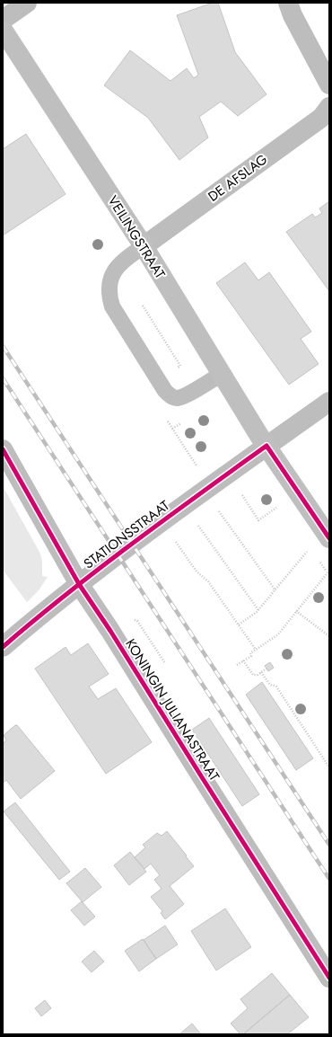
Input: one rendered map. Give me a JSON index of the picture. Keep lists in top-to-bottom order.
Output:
{
  "streets": {
    "street": [
      "DE AFSLAG",
      "VEILINGSTRAAT",
      "STATIONSSTRAAT",
      "KONINGIN JULIANASTRAAT"
    ]
  },
  "crossings": [
    ["DE AFSLAG", "VEILINGSTRAAT"],
    ["VEILINGSTRAAT", "STATIONSSTRAAT"],
    ["STATIONSSTRAAT", "KONINGIN JULIANASTRAAT"]
  ]
}
